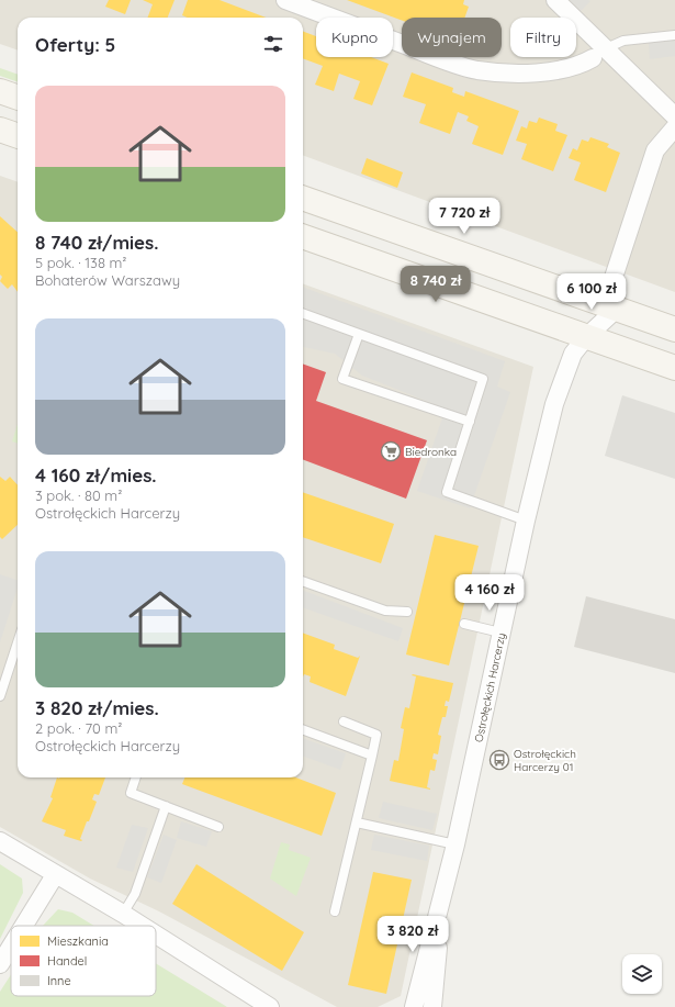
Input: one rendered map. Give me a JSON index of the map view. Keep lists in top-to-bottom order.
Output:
{
  "streets": {
    "street": ["Ostrołęckich Harcerzy"]
  },
  "places": {
    "supermarket": ["Biedronka"],
    "bus stop": ["Ostrołęckich Harcerzy 01"]
  },
  "legend": ["Mieszkania", "Handel", "Inne"],
  "page": {
    "chip": ["Kupno", "Wynajem", "Filtry"],
    "heading": "Oferty: 5",
    "list": [
      {
        "name": "8 740 zł/mies.",
        "note": "5 pok. · 138 m² · Bohaterów Warszawy"
      },
      {
        "name": "4 160 zł/mies.",
        "note": "3 pok. · 80 m² · Ostrołęckich Harcerzy"
      },
      {
        "name": "3 820 zł/mies.",
        "note": "2 pok. · 70 m² · Ostrołęckich Harcerzy"
      }
    ],
    "price": [
      "7 720 zł",
      "8 740 zł",
      "6 100 zł",
      "4 160 zł",
      "3 820 zł"
    ]
  }
}
